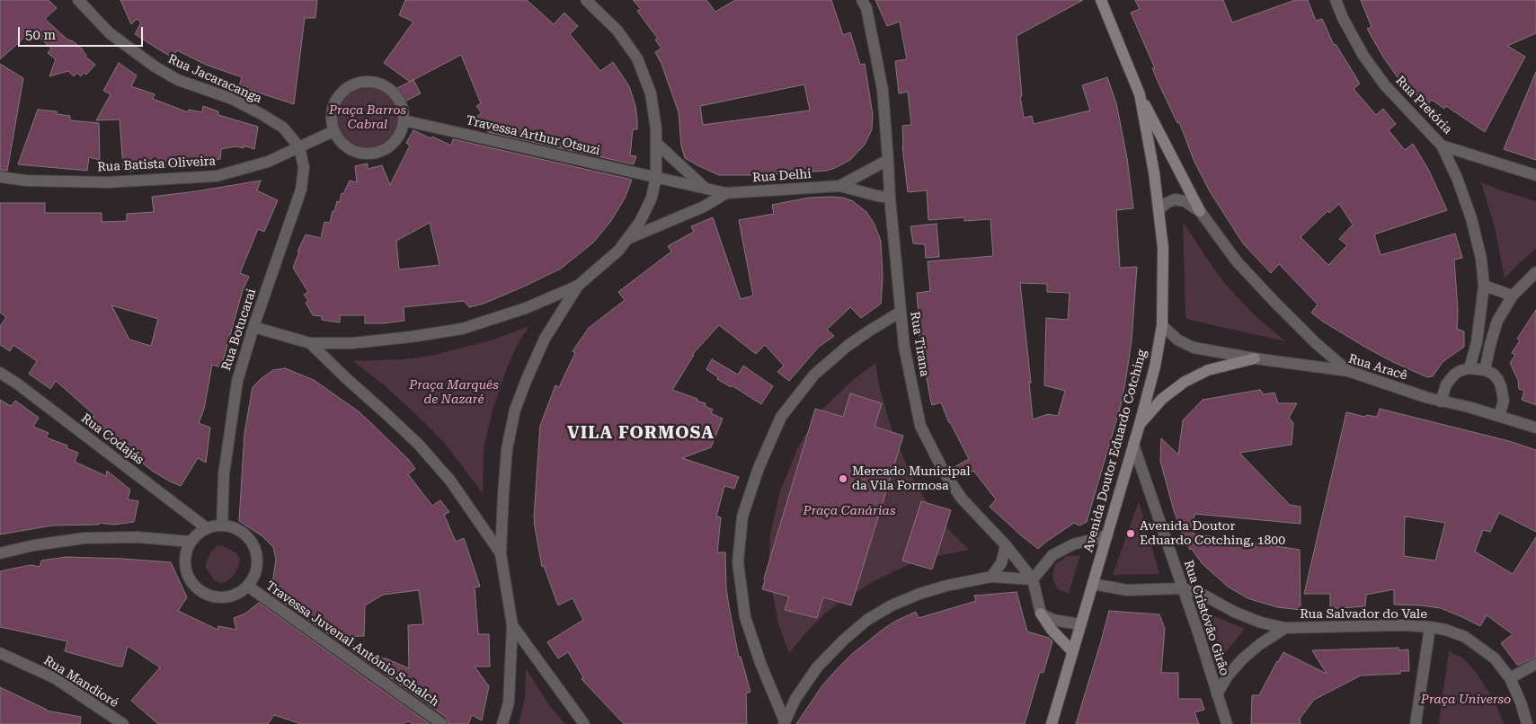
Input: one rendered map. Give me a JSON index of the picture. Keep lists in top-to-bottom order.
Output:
{
  "streets": {
    "main road": ["Avenida Doutor Eduardo Cotching"],
    "street": [
      "Rua Jacaracanga",
      "Rua Pretória",
      "Travessa Arthur Otsuzi",
      "Rua Batista Oliveira",
      "Rua Delhi",
      "Rua Botucarai",
      "Rua Tirana",
      "Rua Aracê",
      "Rua Codajás",
      "Rua Salvador do Vale",
      "Rua Cristóvão Girão",
      "Travessa Juvenal Antônio Schalch",
      "Rua Mandioré"
    ]
  },
  "crossings": [
    ["Rua Jacaracanga", "Rua Batista Oliveira"],
    ["Rua Jacaracanga", "Rua Botucarai"],
    ["Travessa Arthur Otsuzi", "Rua Batista Oliveira"],
    ["Travessa Arthur Otsuzi", "Rua Delhi"],
    ["Rua Batista Oliveira", "Rua Botucarai"],
    ["Rua Delhi", "Rua Tirana"],
    ["Rua Botucarai", "Rua Codajás"],
    ["Rua Botucarai", "Travessa Juvenal Antônio Schalch"],
    ["Rua Aracê", "Avenida Doutor Eduardo Cotching"],
    ["Rua Codajás", "Travessa Juvenal Antônio Schalch"],
    ["Avenida Doutor Eduardo Cotching", "Rua Cristóvão Girão"],
    ["Rua Salvador do Vale", "Rua Cristóvão Girão"]
  ],
  "districts": ["VILA FORMOSA"],
  "parks": [
    "Praça Barros Cabral",
    "Praça Marquês de Nazaré",
    "Praça Canárias",
    "Praça Universo"
  ],
  "places": ["Mercado Municipal da Vila Formosa", "Avenida Doutor Eduardo Cotching, 1800"],
  "scale_bar": "50 m"
}
